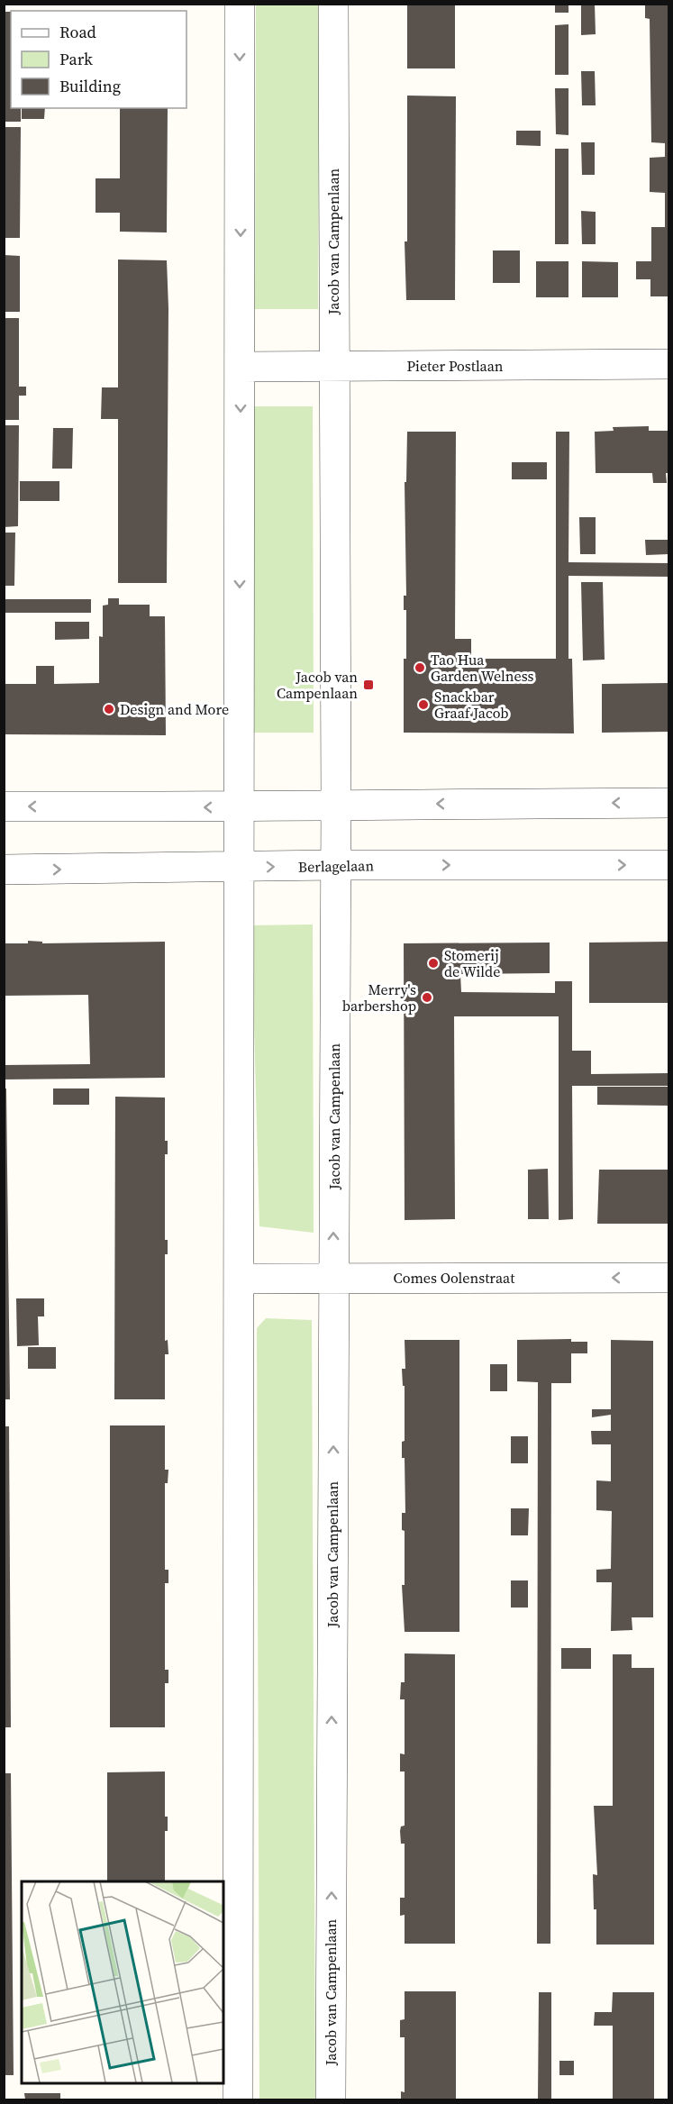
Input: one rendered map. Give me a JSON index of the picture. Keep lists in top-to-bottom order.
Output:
{
  "streets": {
    "street": [
      "Jacob van Campenlaan",
      "Pieter Postlaan",
      "Berlagelaan",
      "Comes Oolenstraat"
    ]
  },
  "crossings": [
    ["Jacob van Campenlaan", "Pieter Postlaan"],
    ["Jacob van Campenlaan", "Berlagelaan"],
    ["Jacob van Campenlaan", "Comes Oolenstraat"]
  ],
  "one_way": ["Comes Oolenstraat"],
  "places": {
    "other": [
      "Tao Hua Garden Welness",
      "Snackbar Graaf Jacob",
      "Design and More",
      "Stomerij de Wilde",
      "Merry's barbershop"
    ],
    "transit": ["Jacob van Campenlaan"]
  },
  "legend": ["Road", "Park", "Building"]
}
